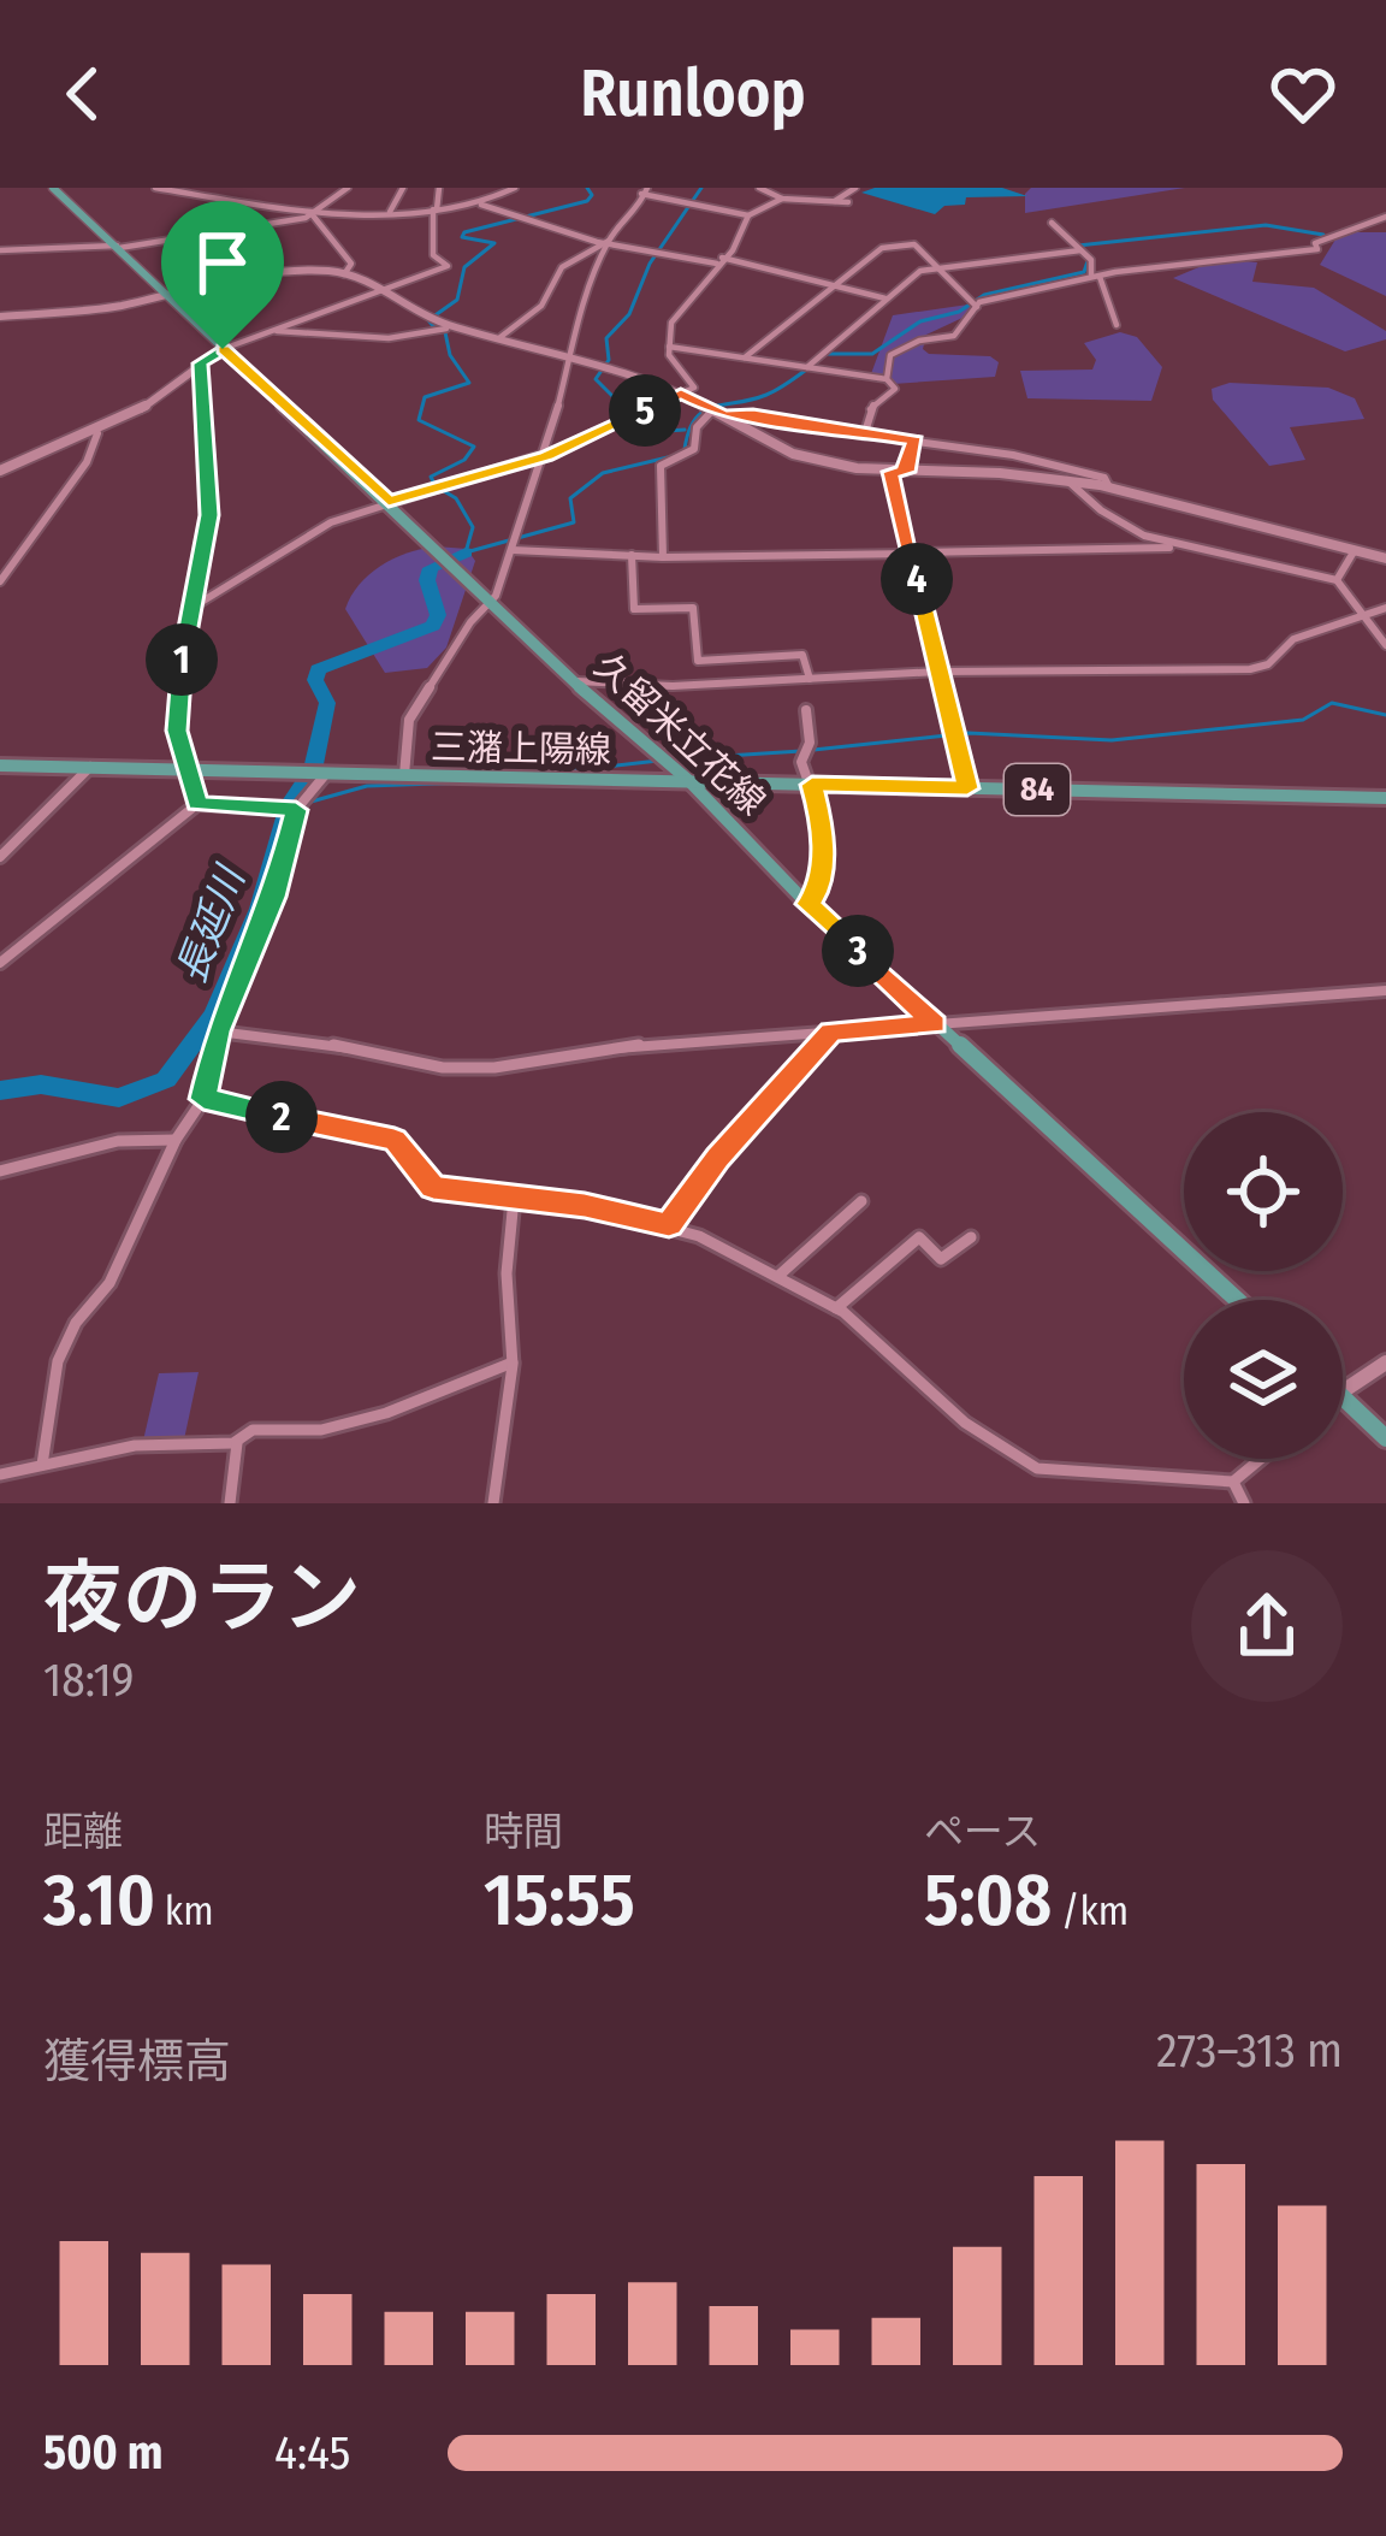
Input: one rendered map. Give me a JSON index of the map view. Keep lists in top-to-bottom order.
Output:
{
  "streets": {
    "main road": ["久留米立花線", "三潴上陽線", "84"]
  },
  "crossings": [
    ["久留米立花線", "三潴上陽線"]
  ],
  "water": ["長延川"],
  "page": {
    "header": "Runloop",
    "pins": [
      "5",
      "4",
      "1",
      "3",
      "2"
    ],
    "heading": ["夜のラン", "18:19"],
    "stats": [
      ["距離", "3.10 km"],
      ["時間", "15:55"],
      ["ペース", "5:08 /km"]
    ],
    "chart": ["獲得標高", "273–313 m"],
    "list": [
      {
        "name": "500 m",
        "note": "4:45"
      }
    ]
  }
}
